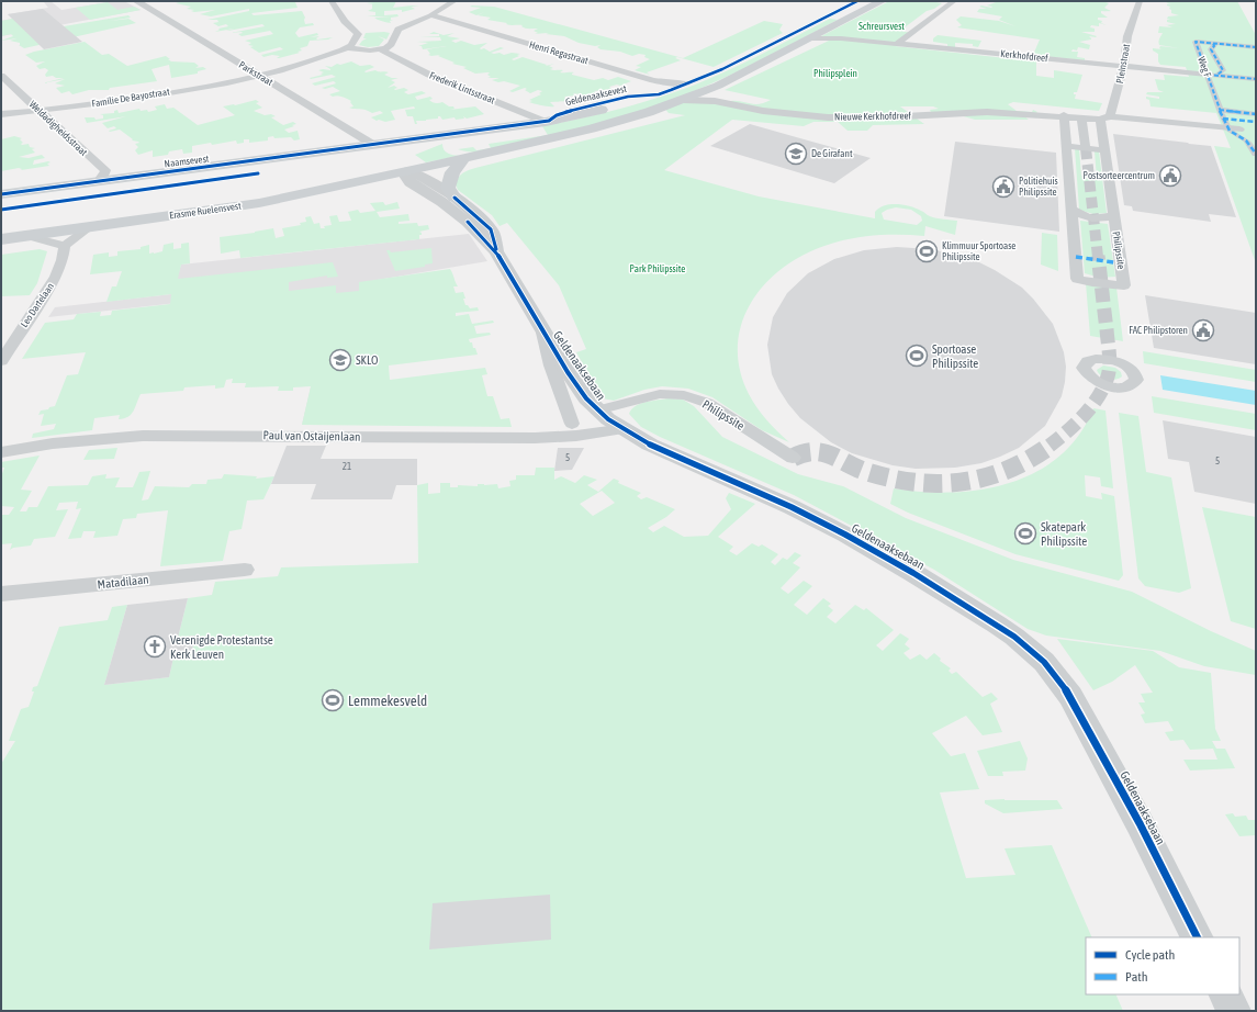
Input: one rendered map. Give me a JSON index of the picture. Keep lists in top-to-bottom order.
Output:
{
  "streets": {
    "main road": ["Geldenaaksevest", "Naamsevest", "Erasme Ruelensvest"],
    "street": [
      "Henri Regastraat",
      "Kerkhofdreef",
      "Pleinstraat",
      "Weg F",
      "Parkstraat",
      "Frederik Lintsstraat",
      "Familie De Bayostraat",
      "Nieuwe Kerkhofdreef",
      "Weldadigheidsstraat",
      "Philipssite",
      "Leo Dartelaan",
      "Geldenaaksebaan",
      "Paul van Ostaijenlaan",
      "Matadilaan"
    ]
  },
  "crossings": [
    ["Henri Regastraat", "Geldenaaksevest"],
    ["Kerkhofdreef", "Pleinstraat"],
    ["Kerkhofdreef", "Weg F"],
    ["Parkstraat", "Geldenaaksevest"],
    ["Parkstraat", "Familie De Bayostraat"],
    ["Parkstraat", "Naamsevest"],
    ["Parkstraat", "Erasme Ruelensvest"],
    ["Parkstraat", "Geldenaaksebaan"],
    ["Frederik Lintsstraat", "Geldenaaksevest"],
    ["Frederik Lintsstraat", "Familie De Bayostraat"],
    ["Geldenaaksevest", "Naamsevest"],
    ["Geldenaaksevest", "Erasme Ruelensvest"],
    ["Geldenaaksevest", "Geldenaaksebaan"],
    ["Familie De Bayostraat", "Weldadigheidsstraat"],
    ["Nieuwe Kerkhofdreef", "Philipssite"],
    ["Weldadigheidsstraat", "Naamsevest"],
    ["Naamsevest", "Erasme Ruelensvest"],
    ["Naamsevest", "Geldenaaksebaan"],
    ["Erasme Ruelensvest", "Geldenaaksebaan"],
    ["Philipssite", "Geldenaaksebaan"],
    ["Geldenaaksebaan", "Paul van Ostaijenlaan"]
  ],
  "parks": ["Schreursvest", "Philipsplein", "Park Philipssite"],
  "places": {
    "school or university": ["De Girafant", "SKLO"],
    "public building": ["Postsorteercentrum", "Politiehuis Philipssite", "FAC Philipstoren"],
    "sports": [
      "Klimmuur Sportoase Philipssite",
      "Sportoase Philipssite",
      "Skatepark Philipssite",
      "Lemmekesveld"
    ],
    "church": ["Verenigde Protestantse Kerk Leuven"]
  },
  "house_numbers": ["5", "5", "21"],
  "legend": ["Cycle path", "Path"]
}
